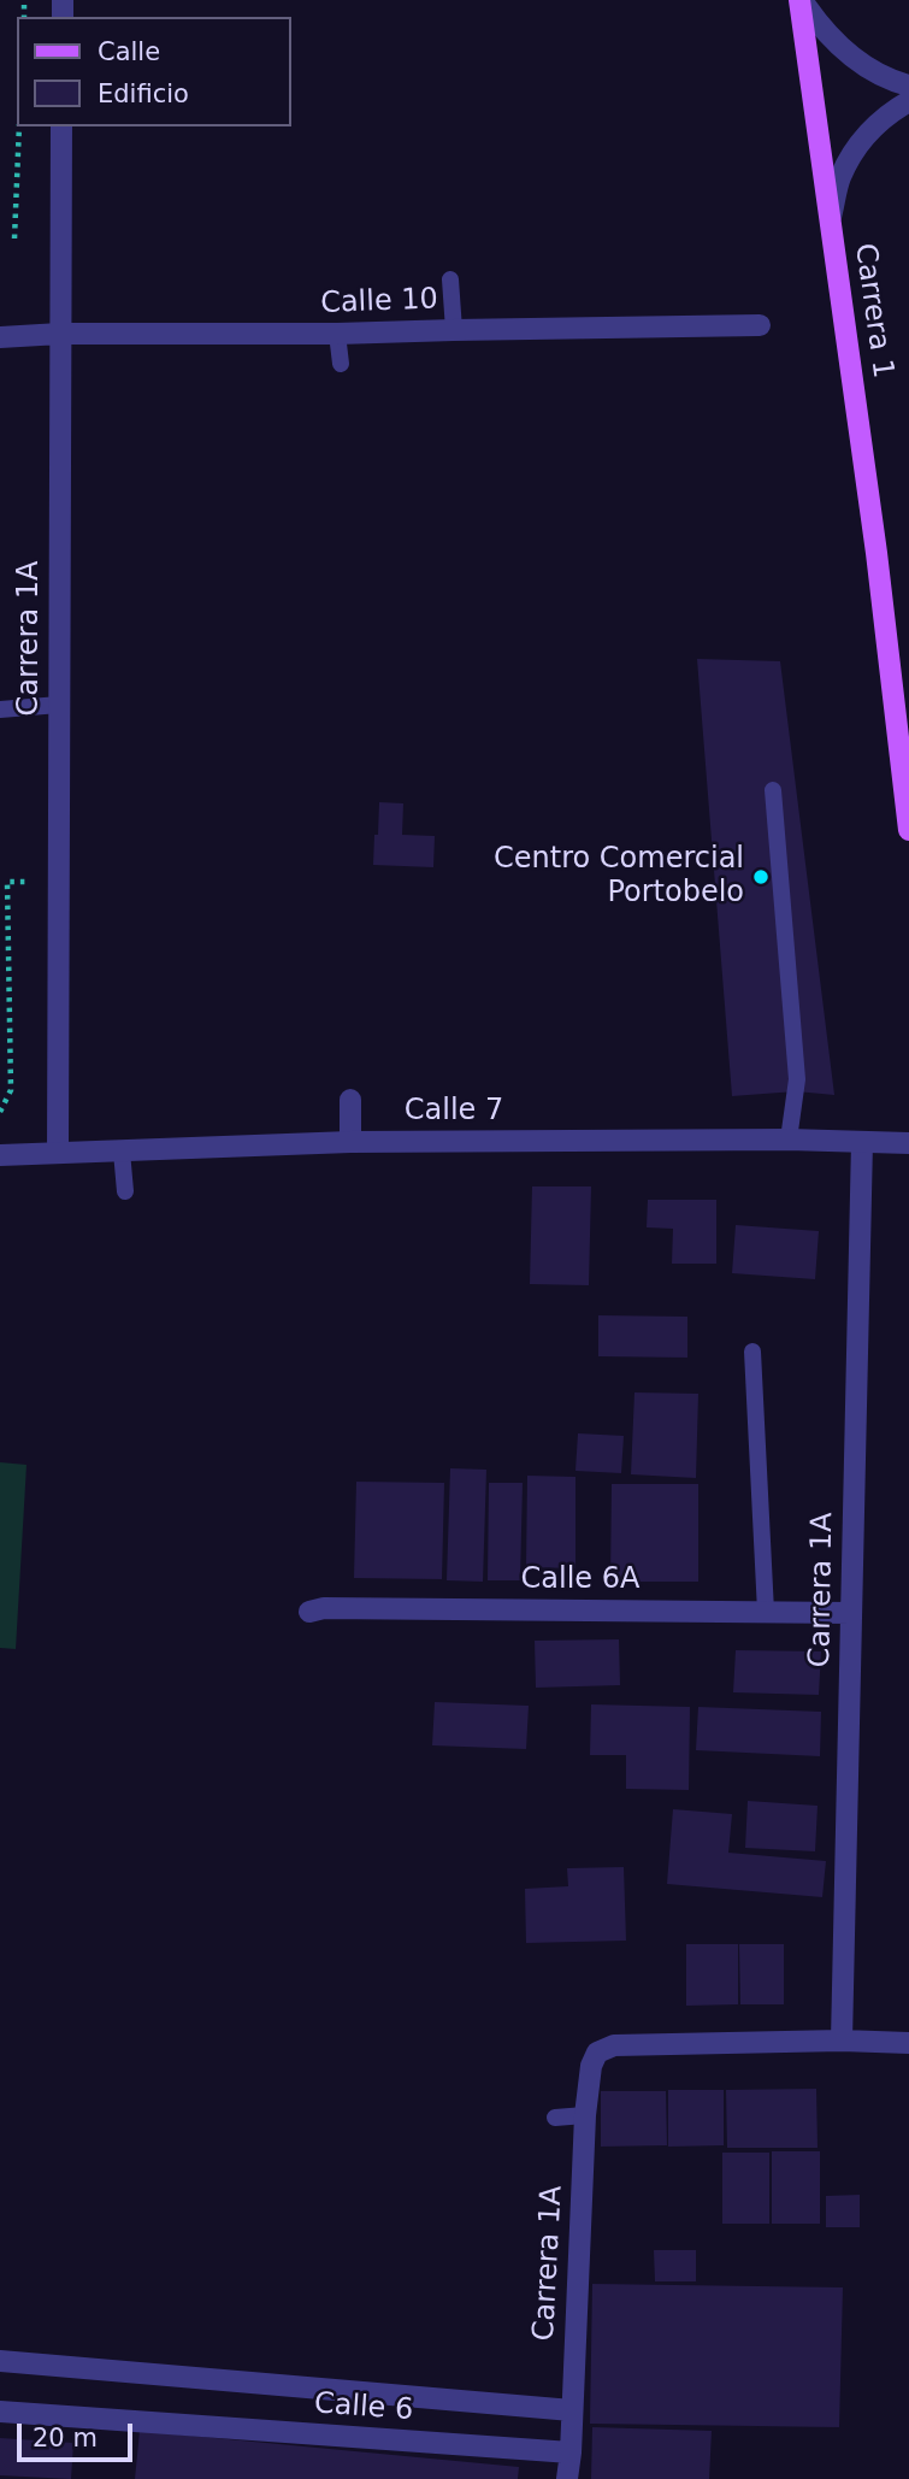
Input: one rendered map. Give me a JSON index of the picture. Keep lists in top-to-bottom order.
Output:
{
  "streets": {
    "main road": ["Carrera 1"],
    "street": [
      "Calle 10",
      "Carrera 1A",
      "Calle 7",
      "Calle 6A",
      "Calle 6"
    ]
  },
  "crossings": [
    ["Calle 10", "Carrera 1A"],
    ["Carrera 1A", "Calle 7"],
    ["Carrera 1A", "Calle 6A"],
    ["Carrera 1A", "Calle 6"]
  ],
  "places": ["Centro Comercial Portobelo"],
  "legend": ["Calle", "Edificio"],
  "scale_bar": "20 m"
}
